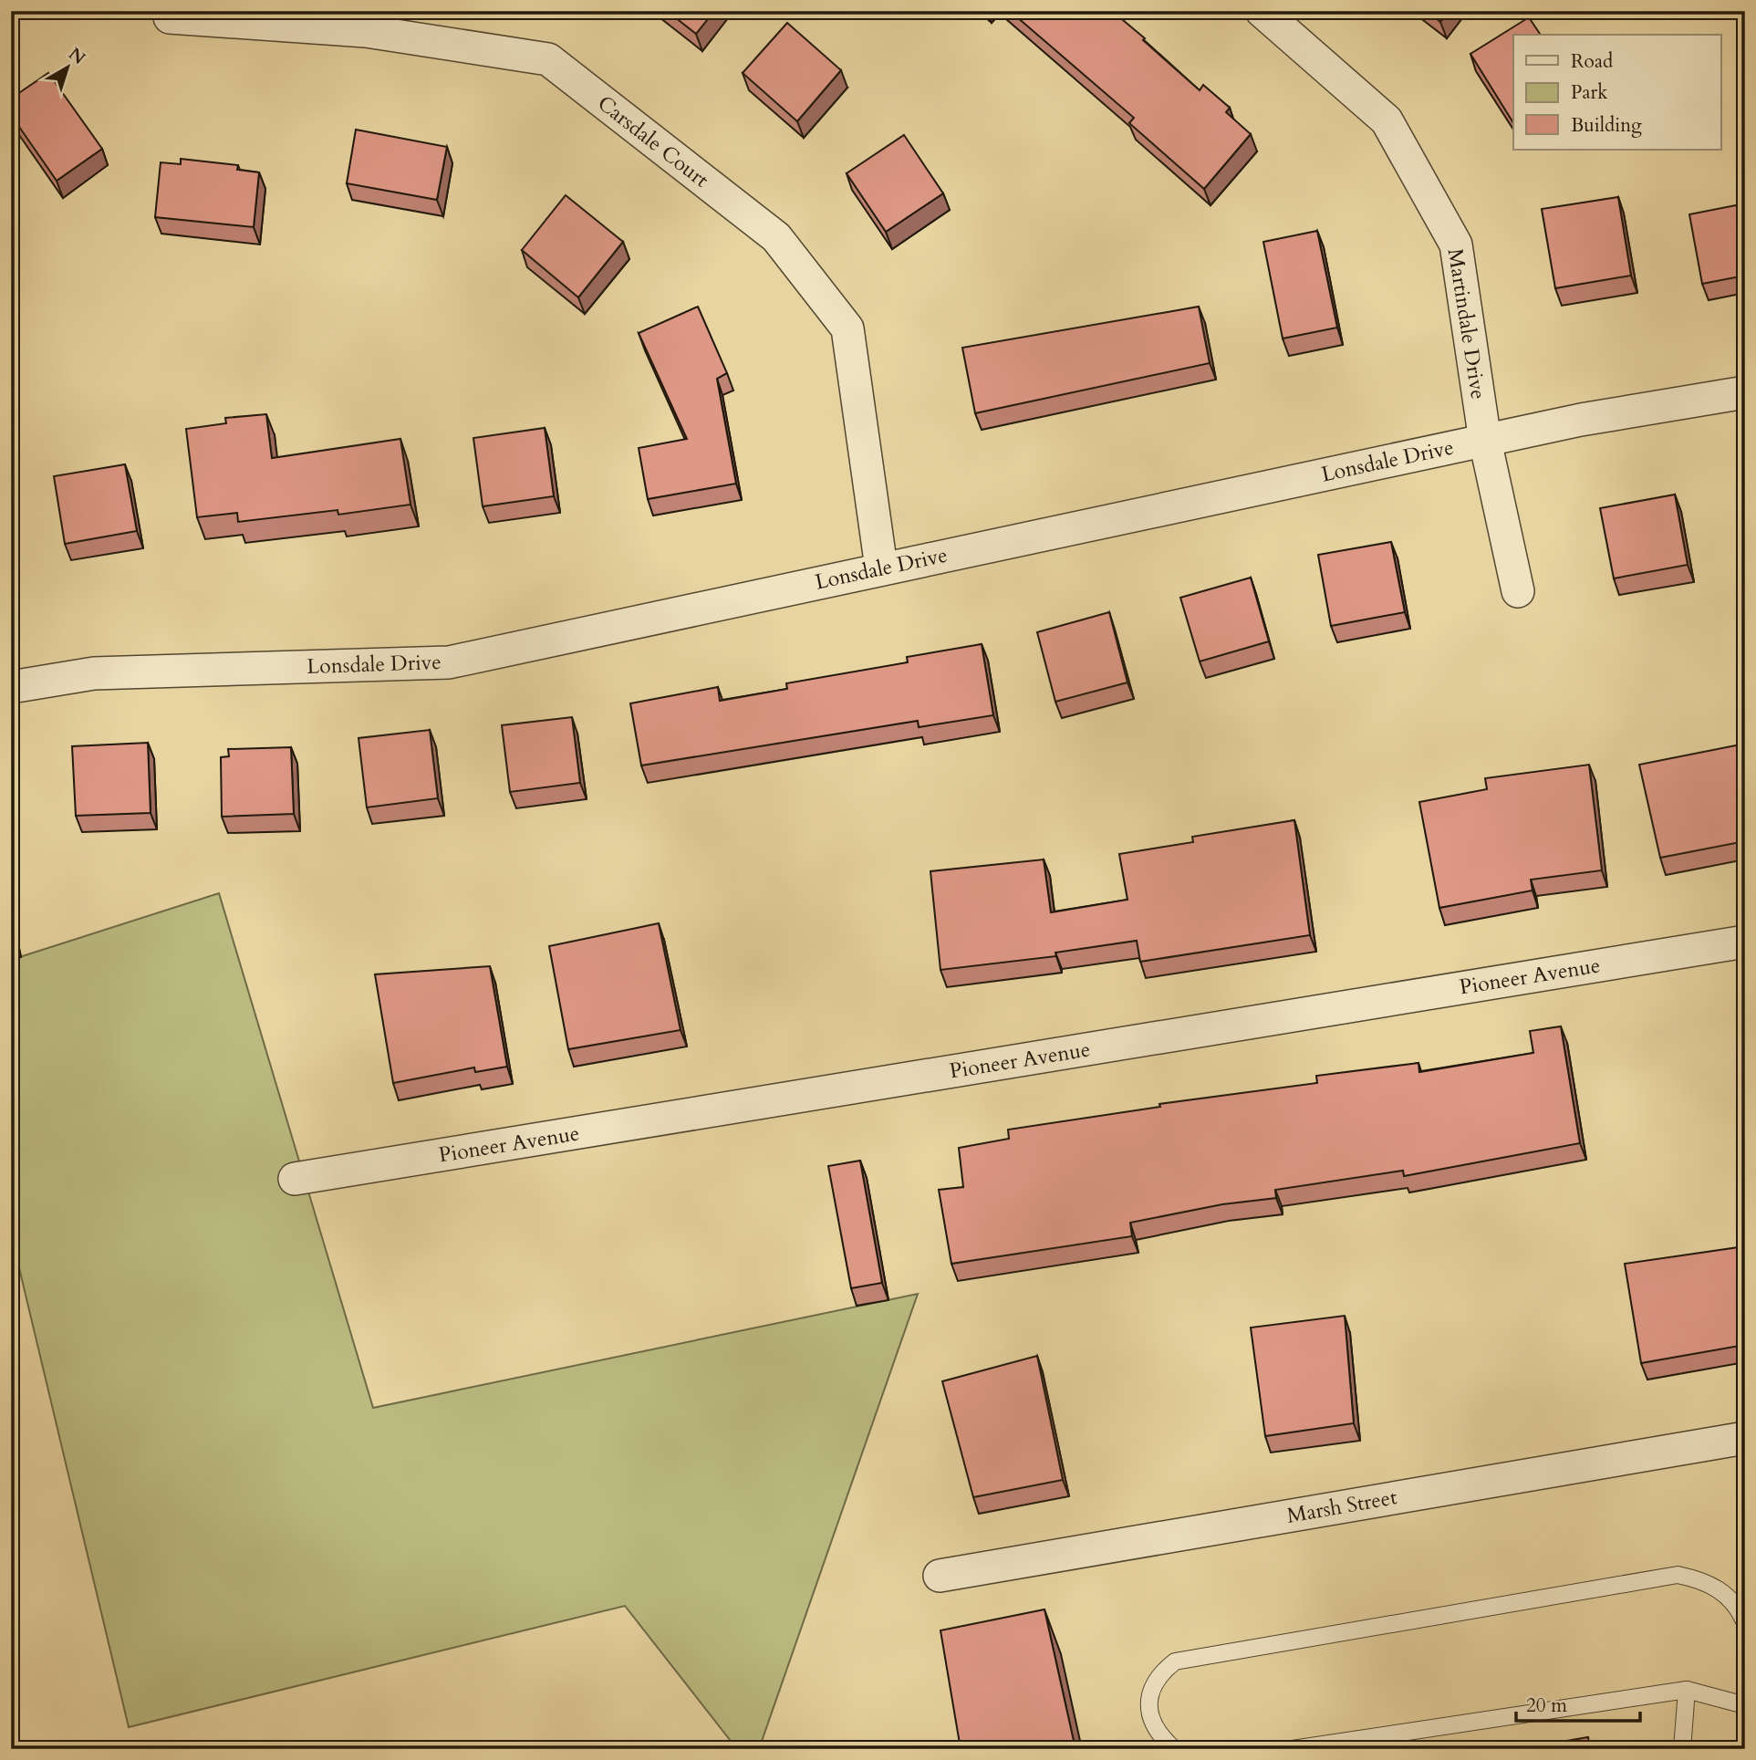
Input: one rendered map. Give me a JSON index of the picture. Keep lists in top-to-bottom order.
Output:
{
  "streets": {
    "street": [
      "Carsdale Court",
      "Martindale Drive",
      "Lonsdale Drive",
      "Pioneer Avenue",
      "Marsh Street"
    ]
  },
  "crossings": [
    ["Carsdale Court", "Lonsdale Drive"],
    ["Martindale Drive", "Lonsdale Drive"]
  ],
  "legend": ["Road", "Park", "Building"],
  "scale_bar": "20 m",
  "north": "top right"
}
